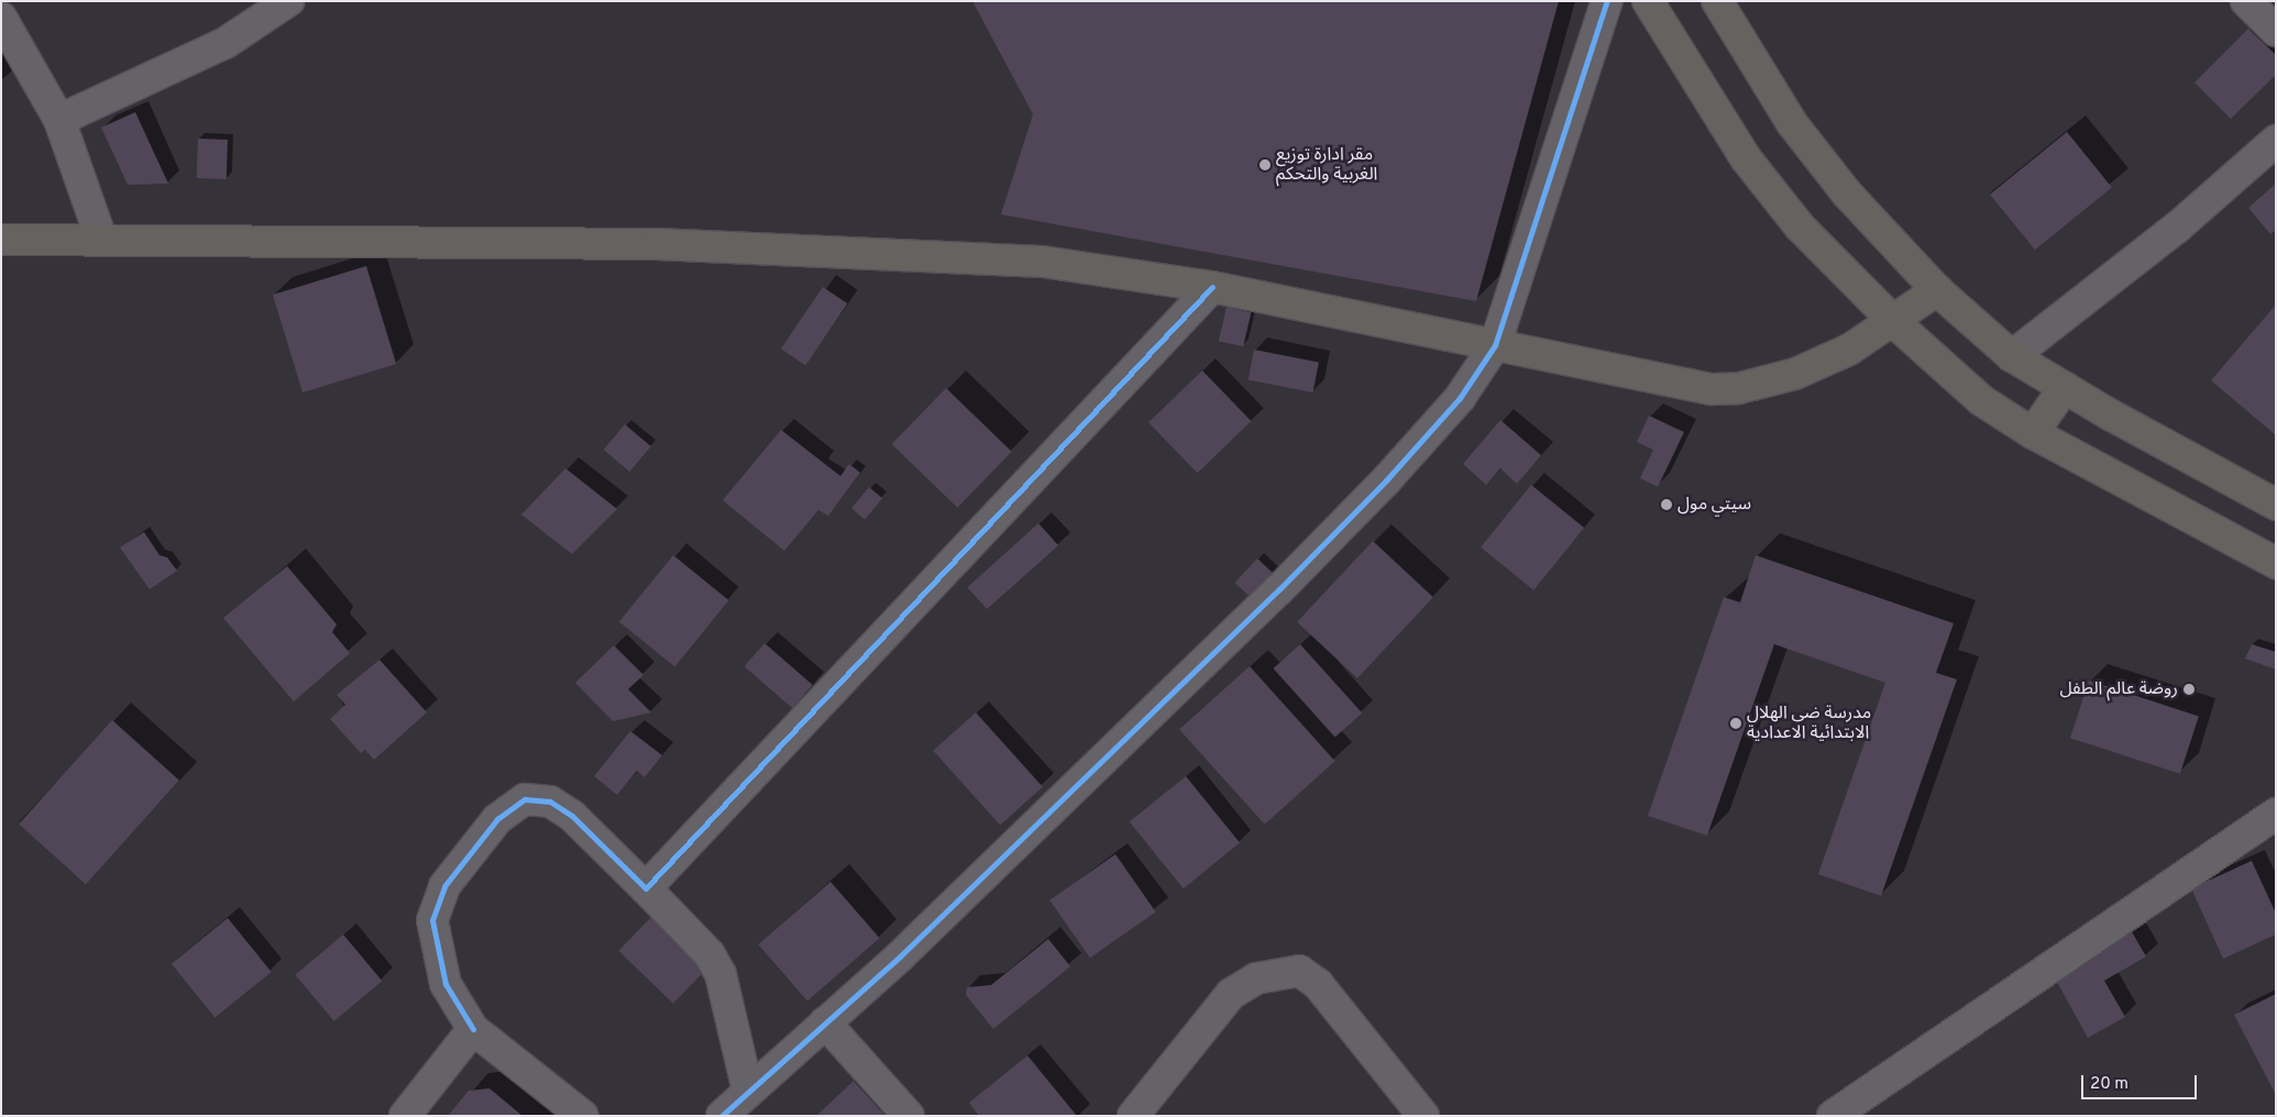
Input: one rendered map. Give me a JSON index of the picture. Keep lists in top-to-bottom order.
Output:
{
  "places": [
    "مقر ادارة توزيع الغربية والتحكم",
    "سيتي مول",
    "روضة عالم الطفل",
    "مدرسة ضي الهلال الابتدائية الاعدادية"
  ],
  "scale_bar": "20 m"
}
